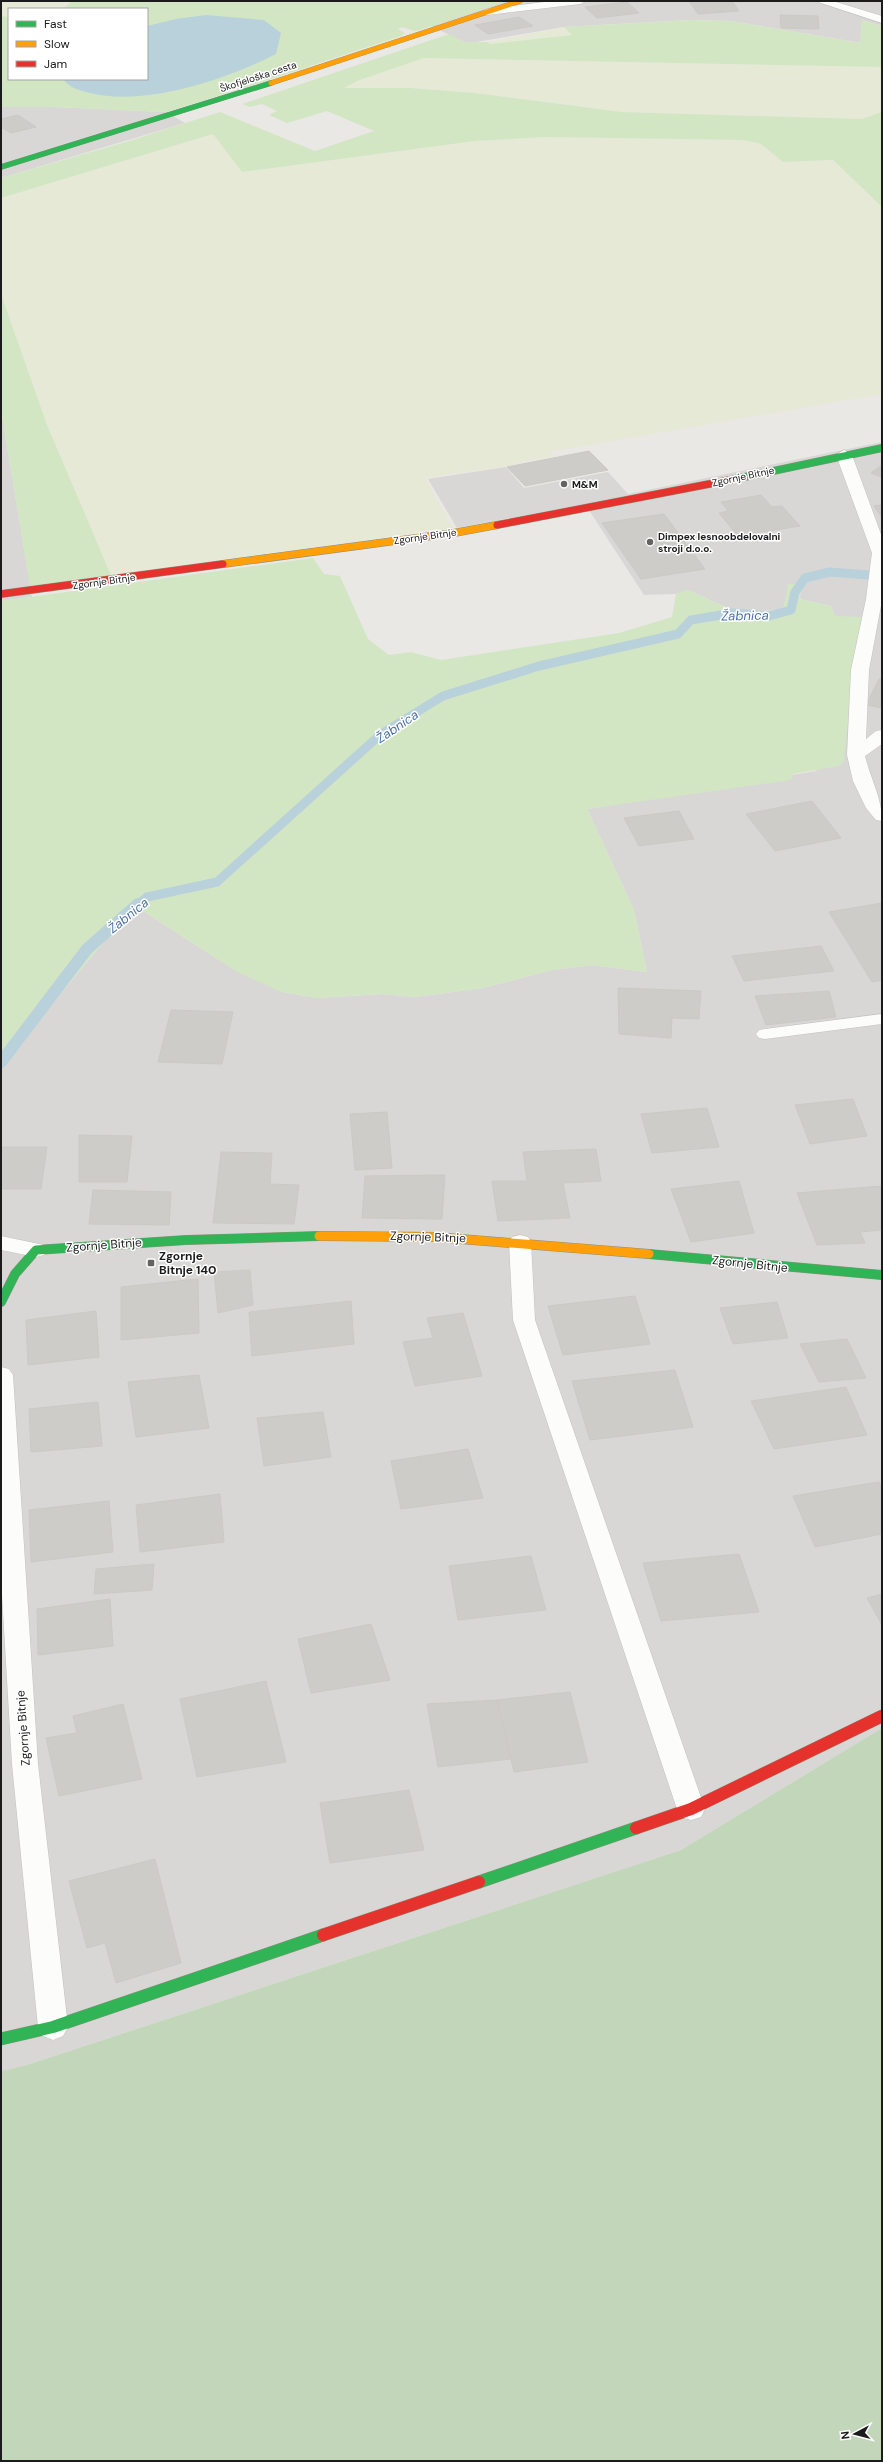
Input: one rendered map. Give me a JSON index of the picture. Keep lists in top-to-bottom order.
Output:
{
  "streets": {
    "street": ["Škofjeloška cesta", "Zgornje Bitnje"]
  },
  "water": ["Žabnica"],
  "places": {
    "other": ["M&M", "Dimpex lesnoobdelovalni stroji d.o.o."],
    "transit": ["Zgornje Bitnje 140"]
  },
  "legend": ["Fast", "Slow", "Jam"],
  "north": "left"
}
